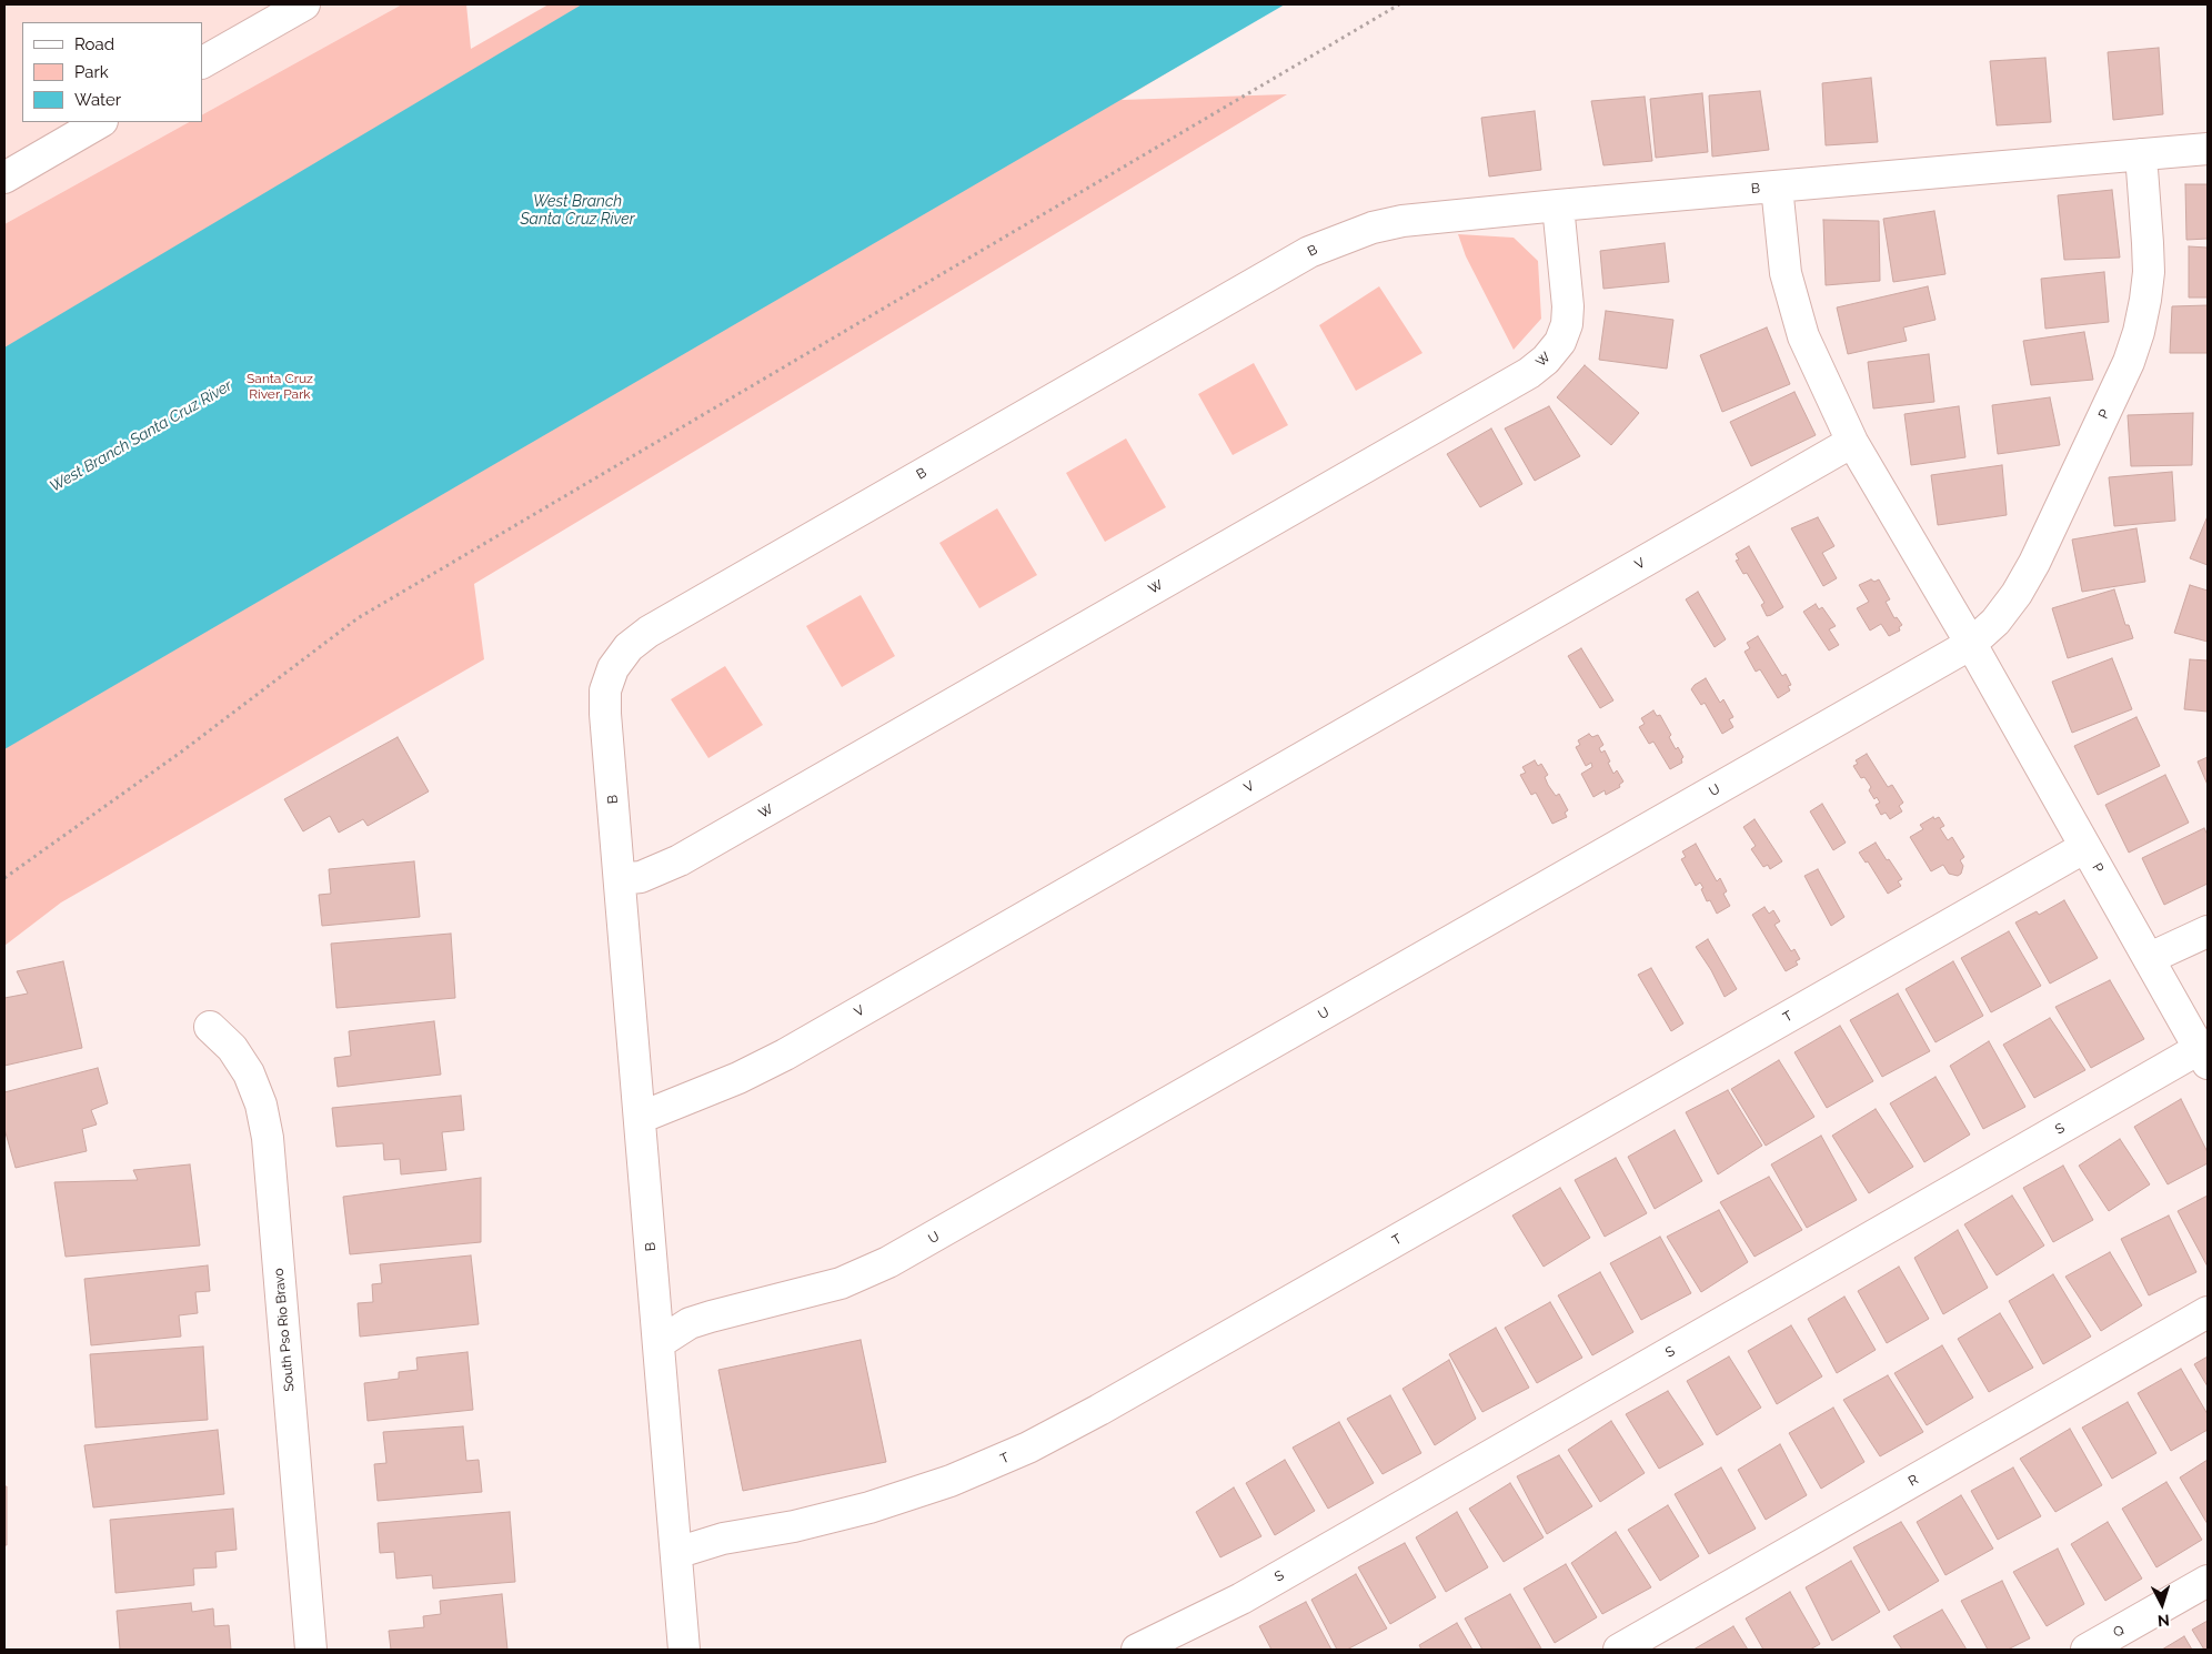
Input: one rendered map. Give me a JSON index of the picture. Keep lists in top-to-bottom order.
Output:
{
  "streets": {
    "street": [
      "B",
      "W",
      "P",
      "V",
      "U",
      "T",
      "S",
      "South Pso Rio Bravo",
      "R",
      "Q"
    ]
  },
  "crossings": [
    ["B", "W"],
    ["B", "P"],
    ["B", "V"],
    ["B", "U"],
    ["B", "T"],
    ["P", "V"],
    ["P", "U"],
    ["P", "T"],
    ["P", "S"]
  ],
  "water": ["West Branch Santa Cruz River"],
  "parks": ["Santa Cruz River Park"],
  "legend": ["Road", "Park", "Water"],
  "north": "bottom"
}
